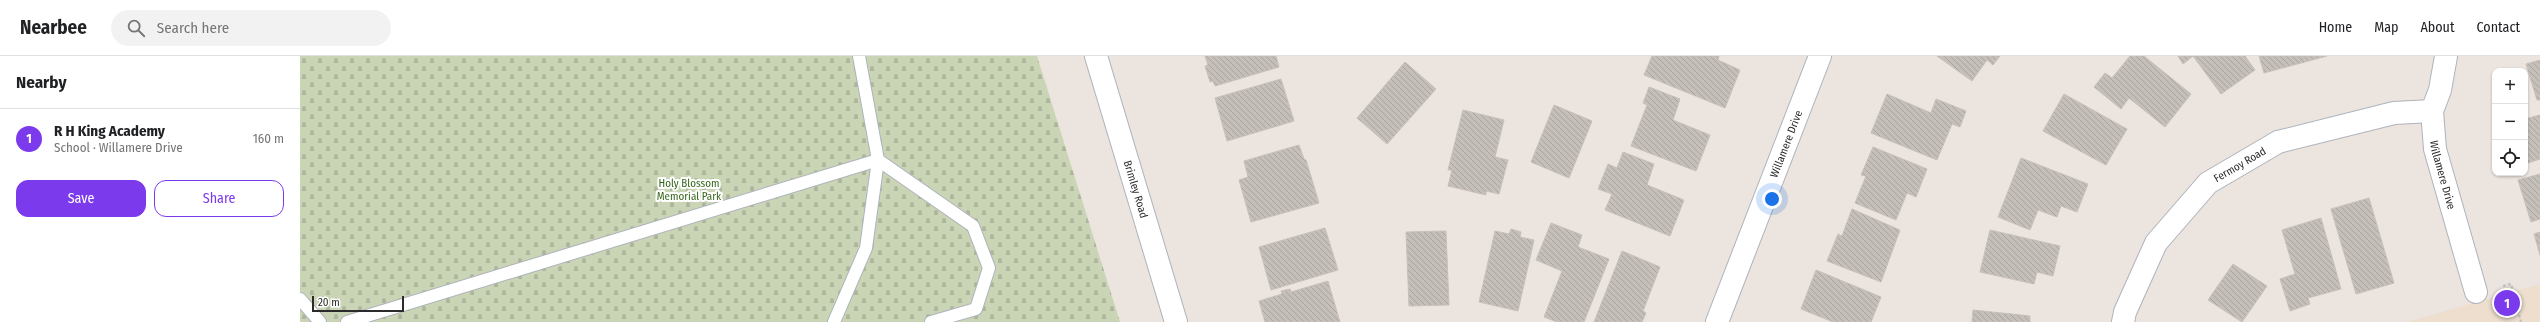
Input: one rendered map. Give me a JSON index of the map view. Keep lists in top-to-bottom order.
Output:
{
  "streets": {
    "street": ["Willamere Drive", "Fermoy Road", "Brimley Road"]
  },
  "crossings": [
    ["Willamere Drive", "Fermoy Road"]
  ],
  "parks": ["Holy Blossom Memorial Park"],
  "scale_bar": "20 m",
  "page": {
    "header": "Nearbee",
    "search": "Search here",
    "nav": [
      "Home",
      "Map",
      "About",
      "Contact"
    ],
    "heading": "Nearby",
    "map_buttons": ["+", "−"],
    "list": [
      {
        "mark": "1",
        "name": "R H King Academy",
        "note": "School · Willamere Drive",
        "value": "160 m"
      }
    ],
    "buttons": ["Save", "Share"],
    "pins": "1",
    "scale": "20 m"
  }
}
